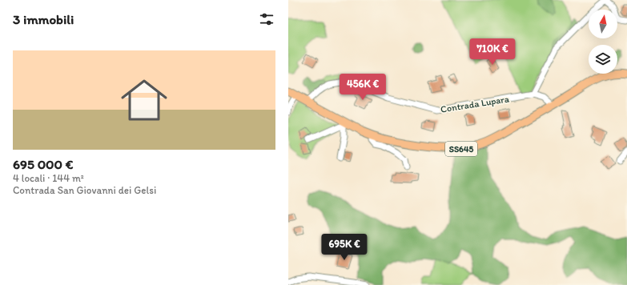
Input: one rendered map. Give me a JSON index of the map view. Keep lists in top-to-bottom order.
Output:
{
  "streets": {
    "main road": ["SS645"],
    "street": ["Contrada Lupara"]
  },
  "crossings": [
    ["Contrada Lupara", "SS645"]
  ],
  "north": "top",
  "page": {
    "heading": "3 immobili",
    "list": [
      {
        "name": "695 000 €",
        "note": "4 locali · 144 m² · Contrada San Giovanni dei Gelsi"
      }
    ],
    "price": ["710K €", "456K €", "695K €"]
  }
}
